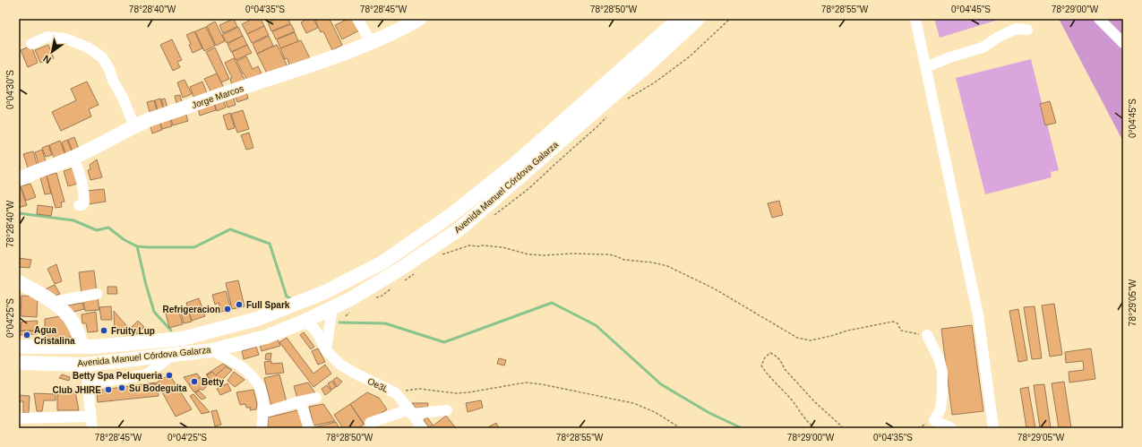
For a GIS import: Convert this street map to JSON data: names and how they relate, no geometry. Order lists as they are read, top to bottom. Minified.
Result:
{"streets":{"main road":["Jorge Marcos","Avenida Manuel Córdova Galarza"],"street":["Oe3L"]},"crossings":[["Avenida Manuel Córdova Galarza","Oe3L"]],"places":["Full Spark","Refrigeracion","Fruity Lup","Agua Cristalina","Betty Spa Peluqueria","Betty","Su Bodeguita","Club JHIRE"],"north":"bottom left","coordinates":["78°28'40\"W","0°04'35\"S","78°28'45\"W","78°28'50\"W","78°28'55\"W","0°04'45\"S","78°29'00\"W","0°04'30\"S","78°29'05\"W","0°04'25\"S"]}
